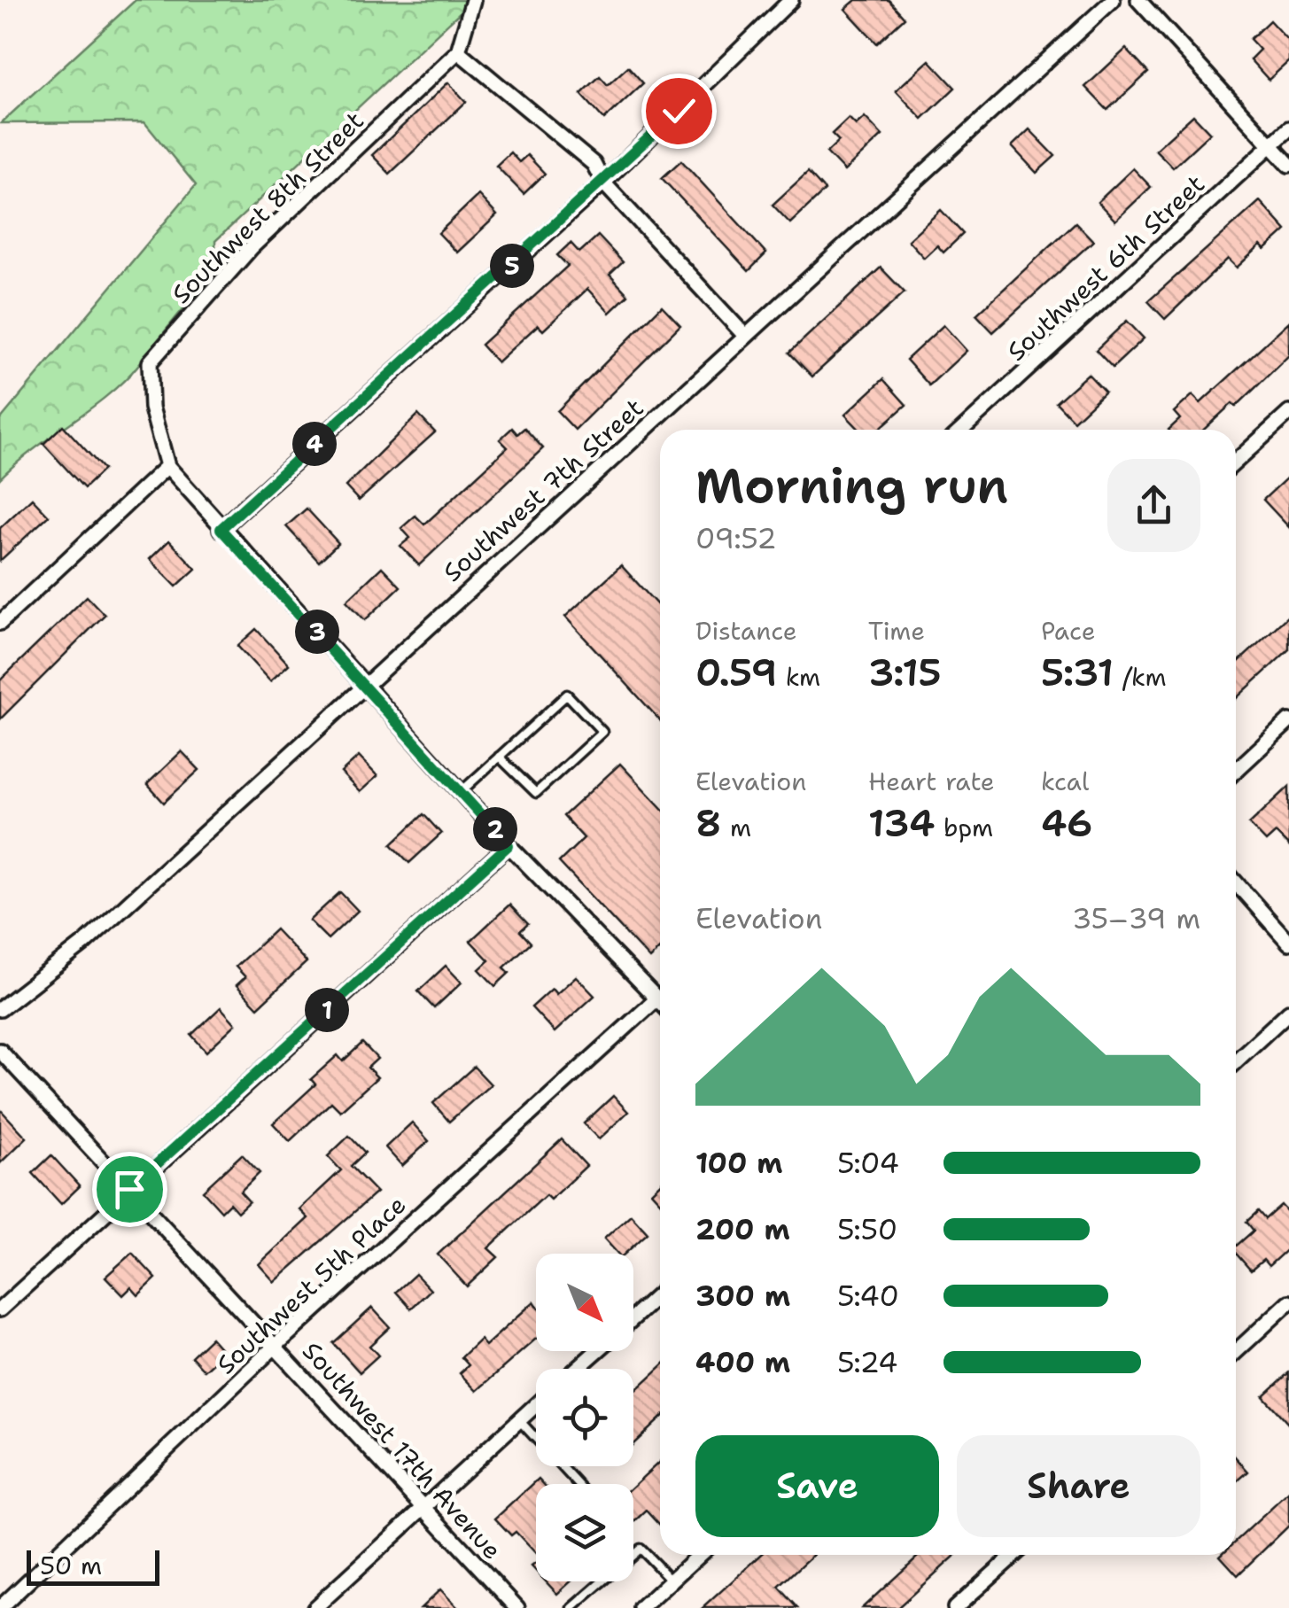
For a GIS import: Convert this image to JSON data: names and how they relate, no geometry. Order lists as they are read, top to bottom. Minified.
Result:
{"streets":{"street":["Southwest 8th Street","Southwest 6th Street","Southwest 7th Street","Southwest 5th Place","Southwest 17th Avenue"]},"crossings":[["Southwest 5th Place","Southwest 17th Avenue"]],"scale_bar":"50 m","north":"bottom right","page":{"pins":["5","4","3","2","1"],"heading":["Morning run","09:52"],"stats":[["Distance","0.59 km"],["Time","3:15"],["Pace","5:31 /km"],["Elevation","8 m"],["Heart rate","134 bpm"],["kcal","46"]],"chart":["Elevation","35–39 m"],"list":[{"name":"100 m","note":"5:04"},{"name":"200 m","note":"5:50"},{"name":"300 m","note":"5:40"},{"name":"400 m","note":"5:24"}],"buttons":["Save","Share"],"scale":"50 m"}}
